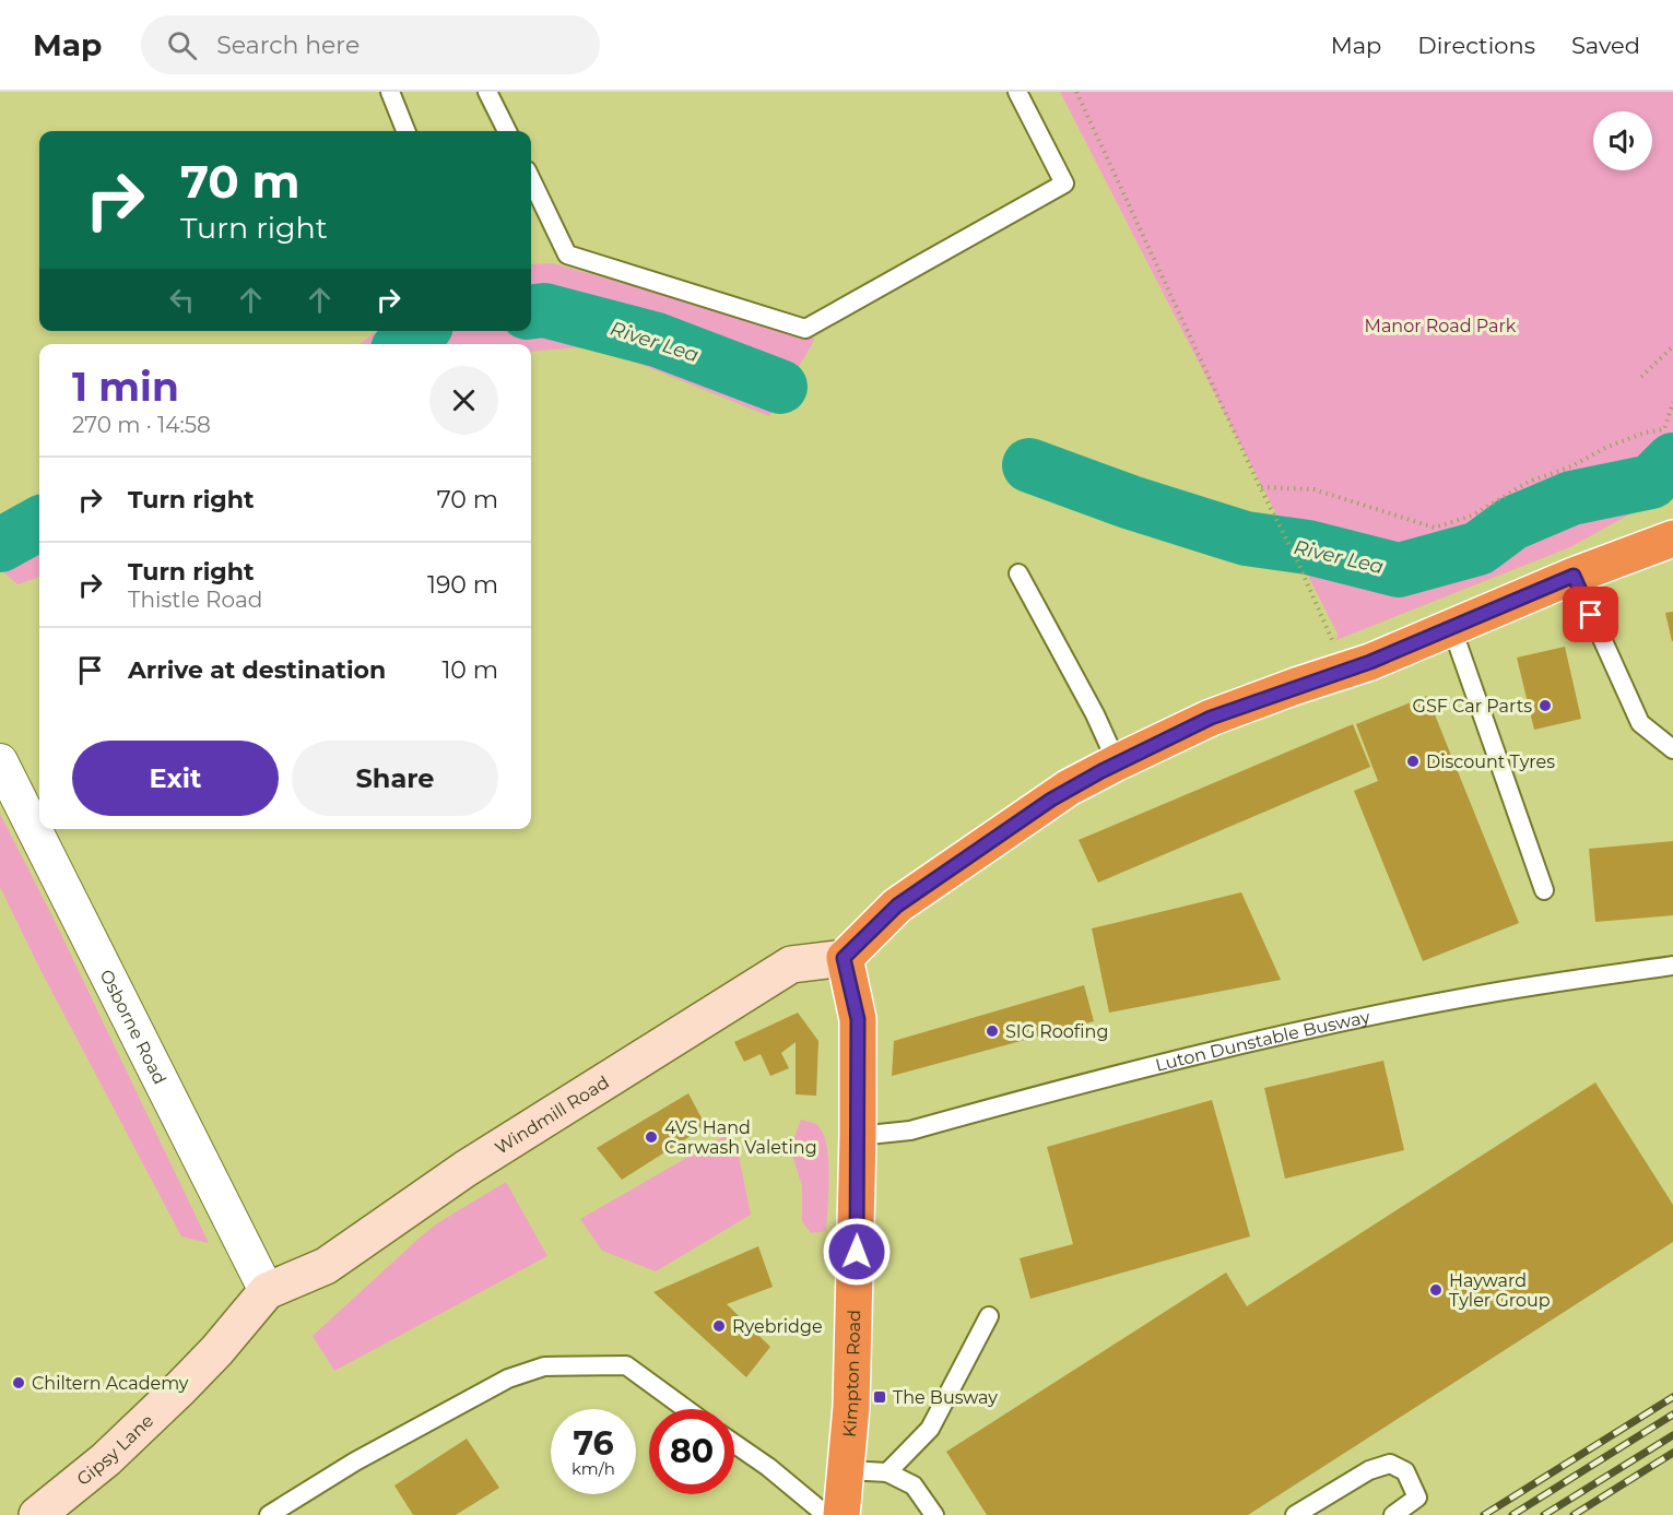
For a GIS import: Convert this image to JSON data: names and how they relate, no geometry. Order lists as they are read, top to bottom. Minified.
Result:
{"streets":{"highway":["Kimpton Road"],"main road":["Windmill Road","Gipsy Lane"],"street":["Osborne Road"],"lane":["Luton Dunstable Busway"]},"crossings":[["Osborne Road","Windmill Road"],["Osborne Road","Gipsy Lane"],["Luton Dunstable Busway","Kimpton Road"],["Windmill Road","Kimpton Road"],["Windmill Road","Gipsy Lane"]],"water":["River Lea"],"parks":["Manor Road Park"],"places":{"other":["GSF Car Parts","Discount Tyres","SIG Roofing","4VS Hand Carwash Valeting","Hayward Tyler Group","Ryebridge","Chiltern Academy"],"transit":["The Busway"]},"page":{"header":"Map","search":"Search here","nav":["Map","Directions","Saved"],"turn":["70 m","Turn right"],"heading":["1 min","270 m · 14:58"],"list":[{"name":"Turn right","value":"70 m"},{"name":"Turn right","note":"Thistle Road","value":"190 m"},{"name":"Arrive at destination","value":"10 m"}],"buttons":["Exit","Share"],"speed":"76 km/h","limit":"80"}}
